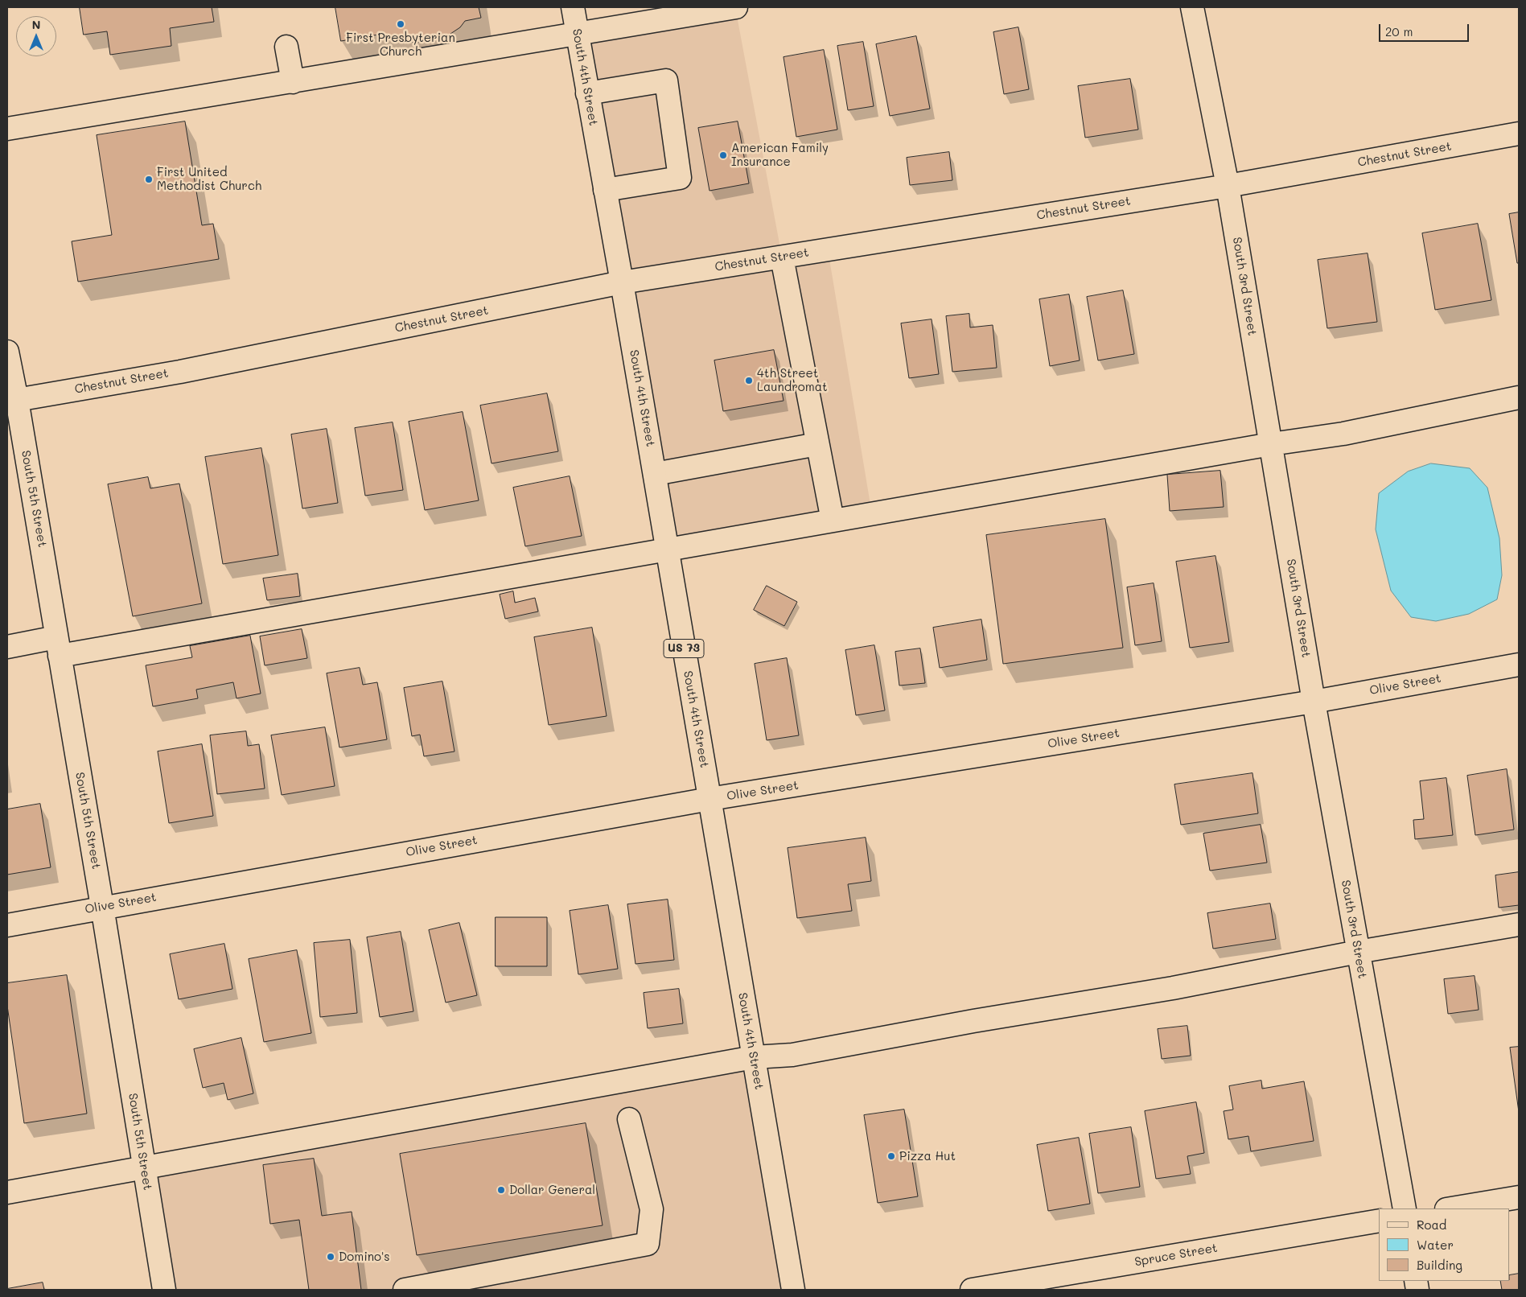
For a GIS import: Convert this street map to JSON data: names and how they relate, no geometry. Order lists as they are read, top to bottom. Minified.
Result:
{"streets":{"main road":["South 4th Street","Chestnut Street","South 3rd Street","South 5th Street","US 73","Olive Street","Spruce Street"]},"crossings":[["South 4th Street","Chestnut Street"],["South 4th Street","Olive Street"],["Chestnut Street","South 3rd Street"],["Chestnut Street","South 5th Street"],["South 3rd Street","Olive Street"],["South 5th Street","Olive Street"]],"places":["First Presbyterian Church","American Family Insurance","First United Methodist Church","4th Street Laundromat","Pizza Hut","Dollar General","Domino's"],"legend":["Road","Water","Building"],"scale_bar":"20 m","north":"top"}
